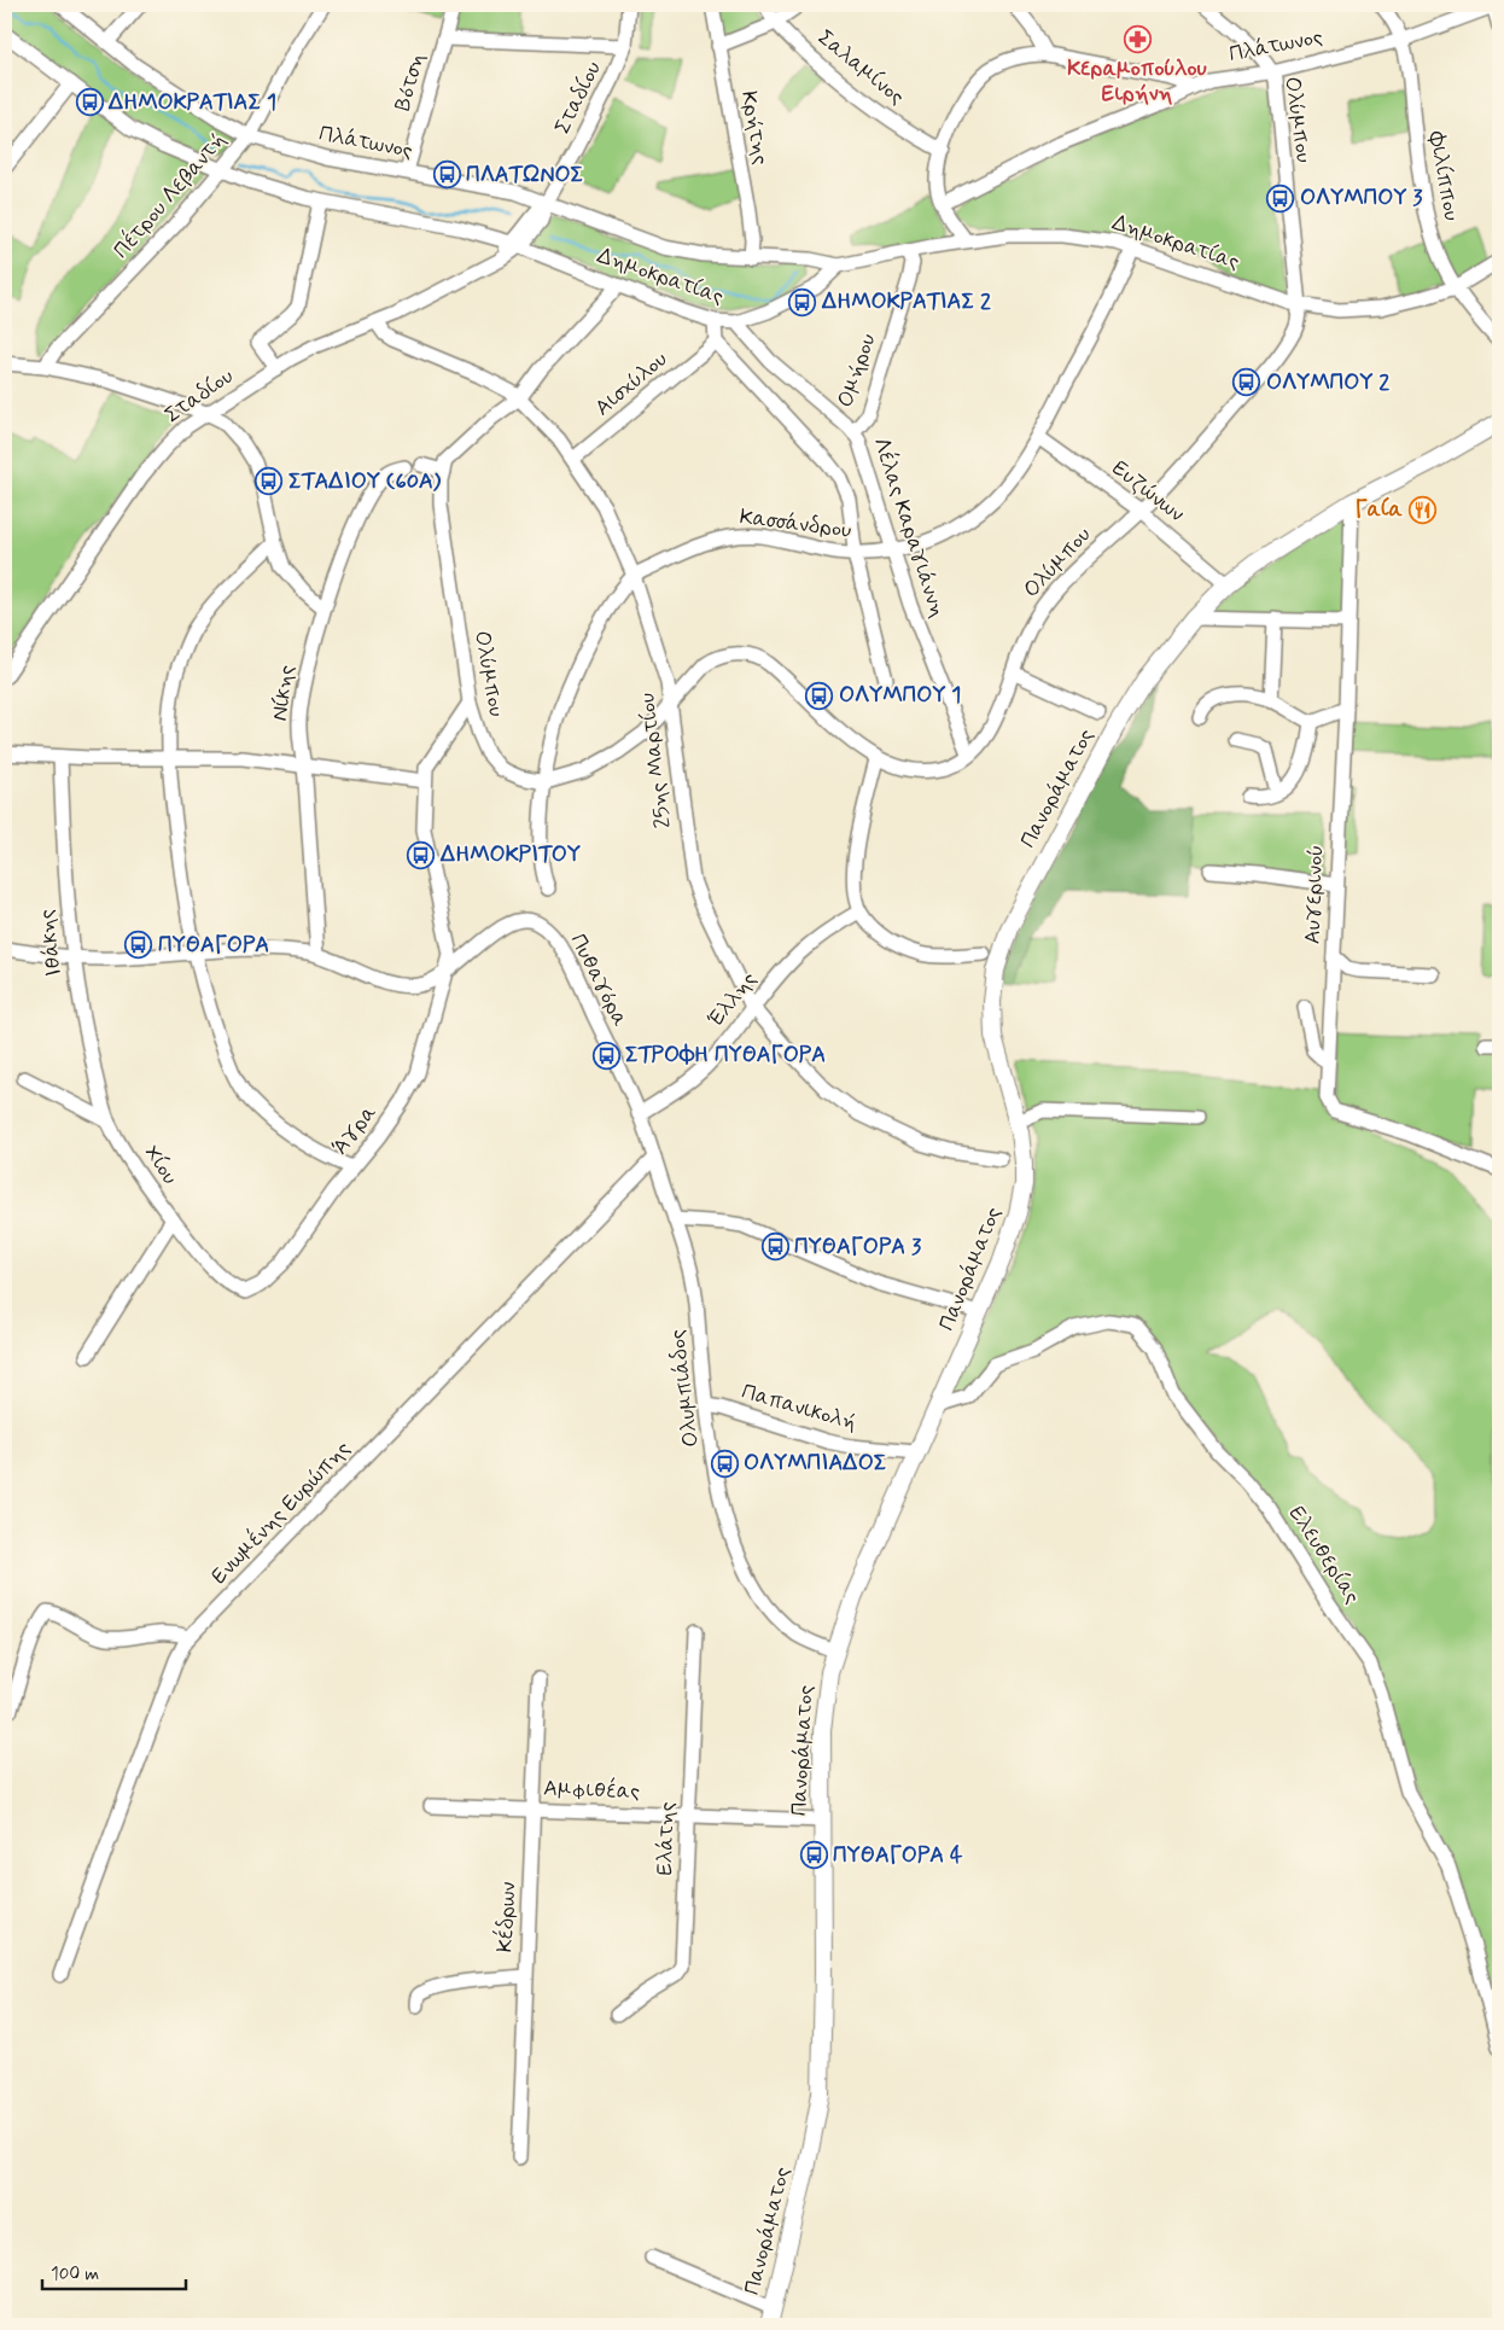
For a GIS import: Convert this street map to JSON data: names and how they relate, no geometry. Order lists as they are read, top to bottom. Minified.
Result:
{"streets":{"main road":["Πανοράματος"],"street":["Πλάτωνος","Σαλαμίνος","Βότση","Σταδίου","Ολύμπου","Κρήτης","Φιλίππου","Πέτρου Λεβαντή","Δημοκρατίας","Ομήρου","Αισχύλου","Ευζώνων","Κασσάνδρου","Λέλας Καραγιάννη","Νίκης","25ης Μαρτίου","Αυγερινού","Ιθάκης","Πυθαγόρα","Έλλης","Άγρα","Χίου","Ολυμπιάδος","Παπανικολή","Ενωμένης Ευρώπης","Ελευθερίας","Αμφιθέας","Ελάτης","Κέδρων"]},"crossings":[["Πλάτωνος","Βότση"],["Πλάτωνος","Σταδίου"],["Πλάτωνος","Ολύμπου"],["Πλάτωνος","Κρήτης"],["Πλάτωνος","Φιλίππου"],["Πλάτωνος","Πέτρου Λεβαντή"],["Πλάτωνος","Δημοκρατίας"],["Σταδίου","Δημοκρατίας"],["Σταδίου","25ης Μαρτίου"],["Ολύμπου","Δημοκρατίας"],["Ολύμπου","Ευζώνων"],["Ολύμπου","Κασσάνδρου"],["Ολύμπου","Λέλας Καραγιάννη"],["Ολύμπου","25ης Μαρτίου"],["Ολύμπου","Άγρα"],["Φιλίππου","Δημοκρατίας"],["Πέτρου Λεβαντή","Δημοκρατίας"],["Δημοκρατίας","Ομήρου"],["Δημοκρατίας","Κασσάνδρου"],["Δημοκρατίας","Λέλας Καραγιάννη"],["Ομήρου","Λέλας Καραγιάννη"],["Αισχύλου","25ης Μαρτίου"],["Ευζώνων","Κασσάνδρου"],["Ευζώνων","Πανοράματος"],["Κασσάνδρου","Λέλας Καραγιάννη"],["Κασσάνδρου","25ης Μαρτίου"],["Νίκης","Πυθαγόρα"],["25ης Μαρτίου","Έλλης"],["Πανοράματος","Αυγερινού"],["Πανοράματος","Ολυμπιάδος"],["Πανοράματος","Παπανικολή"],["Πανοράματος","Ελευθερίας"],["Πανοράματος","Αμφιθέας"],["Ιθάκης","Πυθαγόρα"],["Ιθάκης","Χίου"],["Πυθαγόρα","Έλλης"],["Πυθαγόρα","Άγρα"],["Πυθαγόρα","Ολυμπιάδος"],["Πυθαγόρα","Ενωμένης Ευρώπης"],["Άγρα","Χίου"],["Ολυμπιάδος","Παπανικολή"],["Αμφιθέας","Ελάτης"],["Αμφιθέας","Κέδρων"]],"places":{"pharmacy":["Κεραμοπούλου Ειρήνη"],"bus stop":["ΔΗΜΟΚΡΑΤΙΑΣ 1","ΠΛΑΤΩΝΟΣ","ΟΛΥΜΠΟΥ 3","ΔΗΜΟΚΡΑΤΙΑΣ 2","ΟΛΥΜΠΟΥ 2","ΣΤΑΔΙΟΥ (60A)","ΟΛΥΜΠΟΥ 1","ΔΗΜΟΚΡΙΤΟΥ","ΠΥΘΑΓΟΡΑ","ΣΤΡΟΦΗ ΠΥΘΑΓΟΡΑ","ΠΥΘΑΓΟΡΑ 3","ΟΛΥΜΠΙΑΔΟΣ","ΠΥΘΑΓΟΡΑ 4"],"restaurant":["Γαία"]},"scale_bar":"100 m"}
